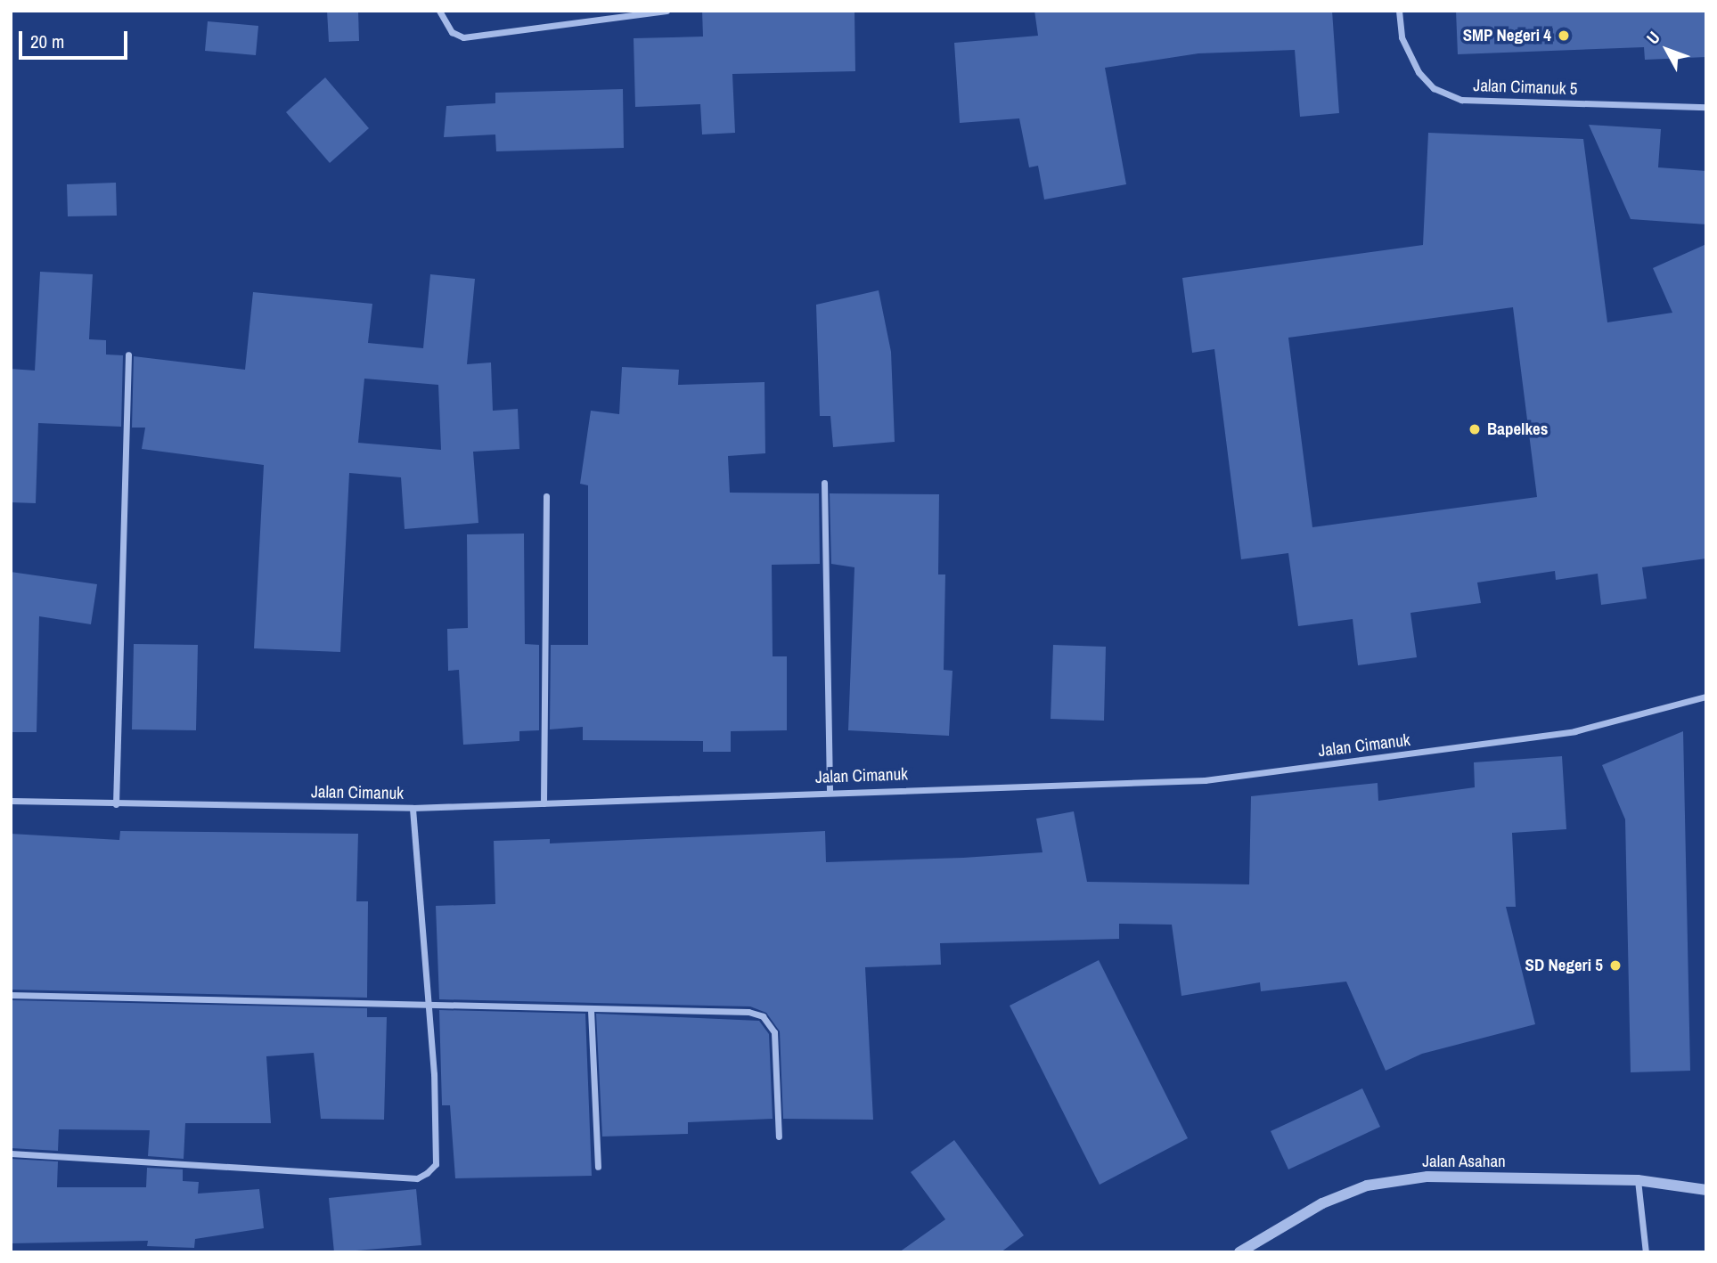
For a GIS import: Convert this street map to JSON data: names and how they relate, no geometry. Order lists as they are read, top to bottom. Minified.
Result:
{"streets":{"street":["Jalan Cimanuk 5","Jalan Cimanuk","Jalan Asahan"]},"places":["SMP Negeri 4","Bapelkes","SD Negeri 5"],"scale_bar":"20 m","north":"top left"}
